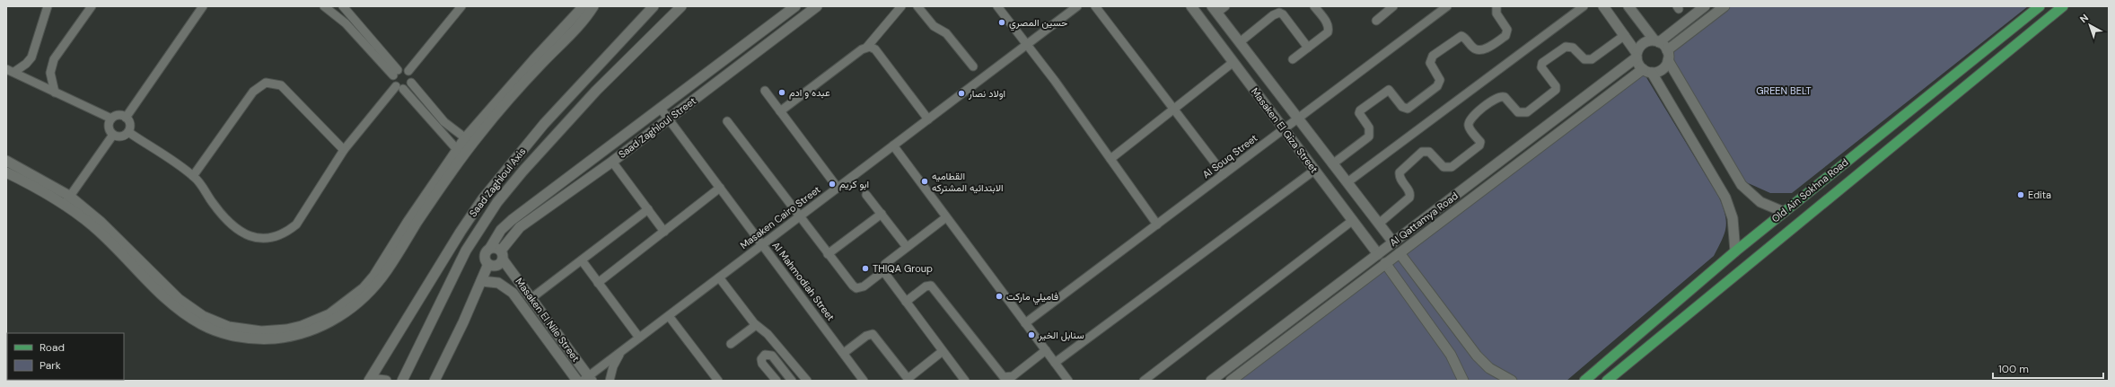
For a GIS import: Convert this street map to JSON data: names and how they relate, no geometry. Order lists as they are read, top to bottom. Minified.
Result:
{"streets":{"main road":["Old Ain Sokhna Road"],"street":["Saad Zaghloul Street","Masaken El Giza Street","Al Souq Street","Saad Zaghloul Axis","Masaken Cairo Street","Al Qattamya Road","Al Mahmodiah Street","Masaken El Nile Street"]},"crossings":[["Saad Zaghloul Street","Al Mahmodiah Street"],["Saad Zaghloul Street","Masaken El Nile Street"],["Masaken El Giza Street","Al Souq Street"],["Masaken El Giza Street","Al Qattamya Road"],["Masaken Cairo Street","Al Mahmodiah Street"],["Masaken Cairo Street","Masaken El Nile Street"]],"parks":["GREEN BELT"],"places":["حسين المصري","عبده و ادم","اولاد نصار","القطاميه الابتدائيه المشتركه","ابو كريم","Edita","THIQA Group","فاميلي ماركت","سنابل الخير"],"legend":["Road","Park"],"scale_bar":"100 m","north":"top left"}
